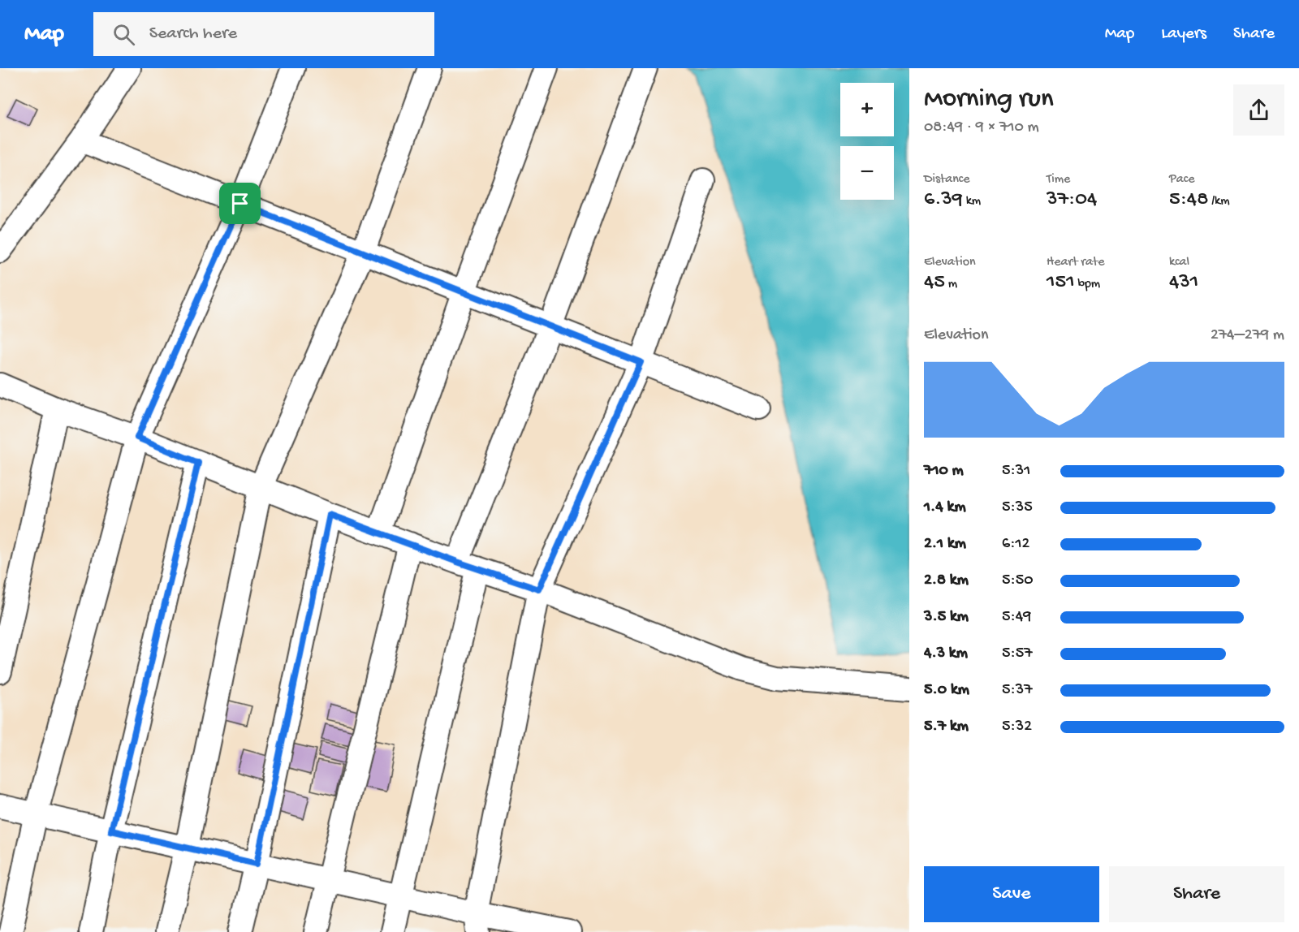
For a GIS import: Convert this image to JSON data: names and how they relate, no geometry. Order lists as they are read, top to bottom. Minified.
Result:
{"page":{"header":"Map","search":"Search here","nav":["Map","Layers","Share"],"heading":["Morning run","08:49 · 9 × 710 m"],"map_buttons":["+","−"],"stats":[["Distance","6.39 km"],["Time","37:04"],["Pace","5:48 /km"],["Elevation","45 m"],["Heart rate","151 bpm"],["kcal","431"]],"chart":["Elevation","274–279 m"],"list":[{"name":"710 m","note":"5:31"},{"name":"1.4 km","note":"5:35"},{"name":"2.1 km","note":"6:12"},{"name":"2.8 km","note":"5:50"},{"name":"3.5 km","note":"5:49"},{"name":"4.3 km","note":"5:57"},{"name":"5.0 km","note":"5:37"},{"name":"5.7 km","note":"5:32"}],"buttons":["Save","Share"]}}
